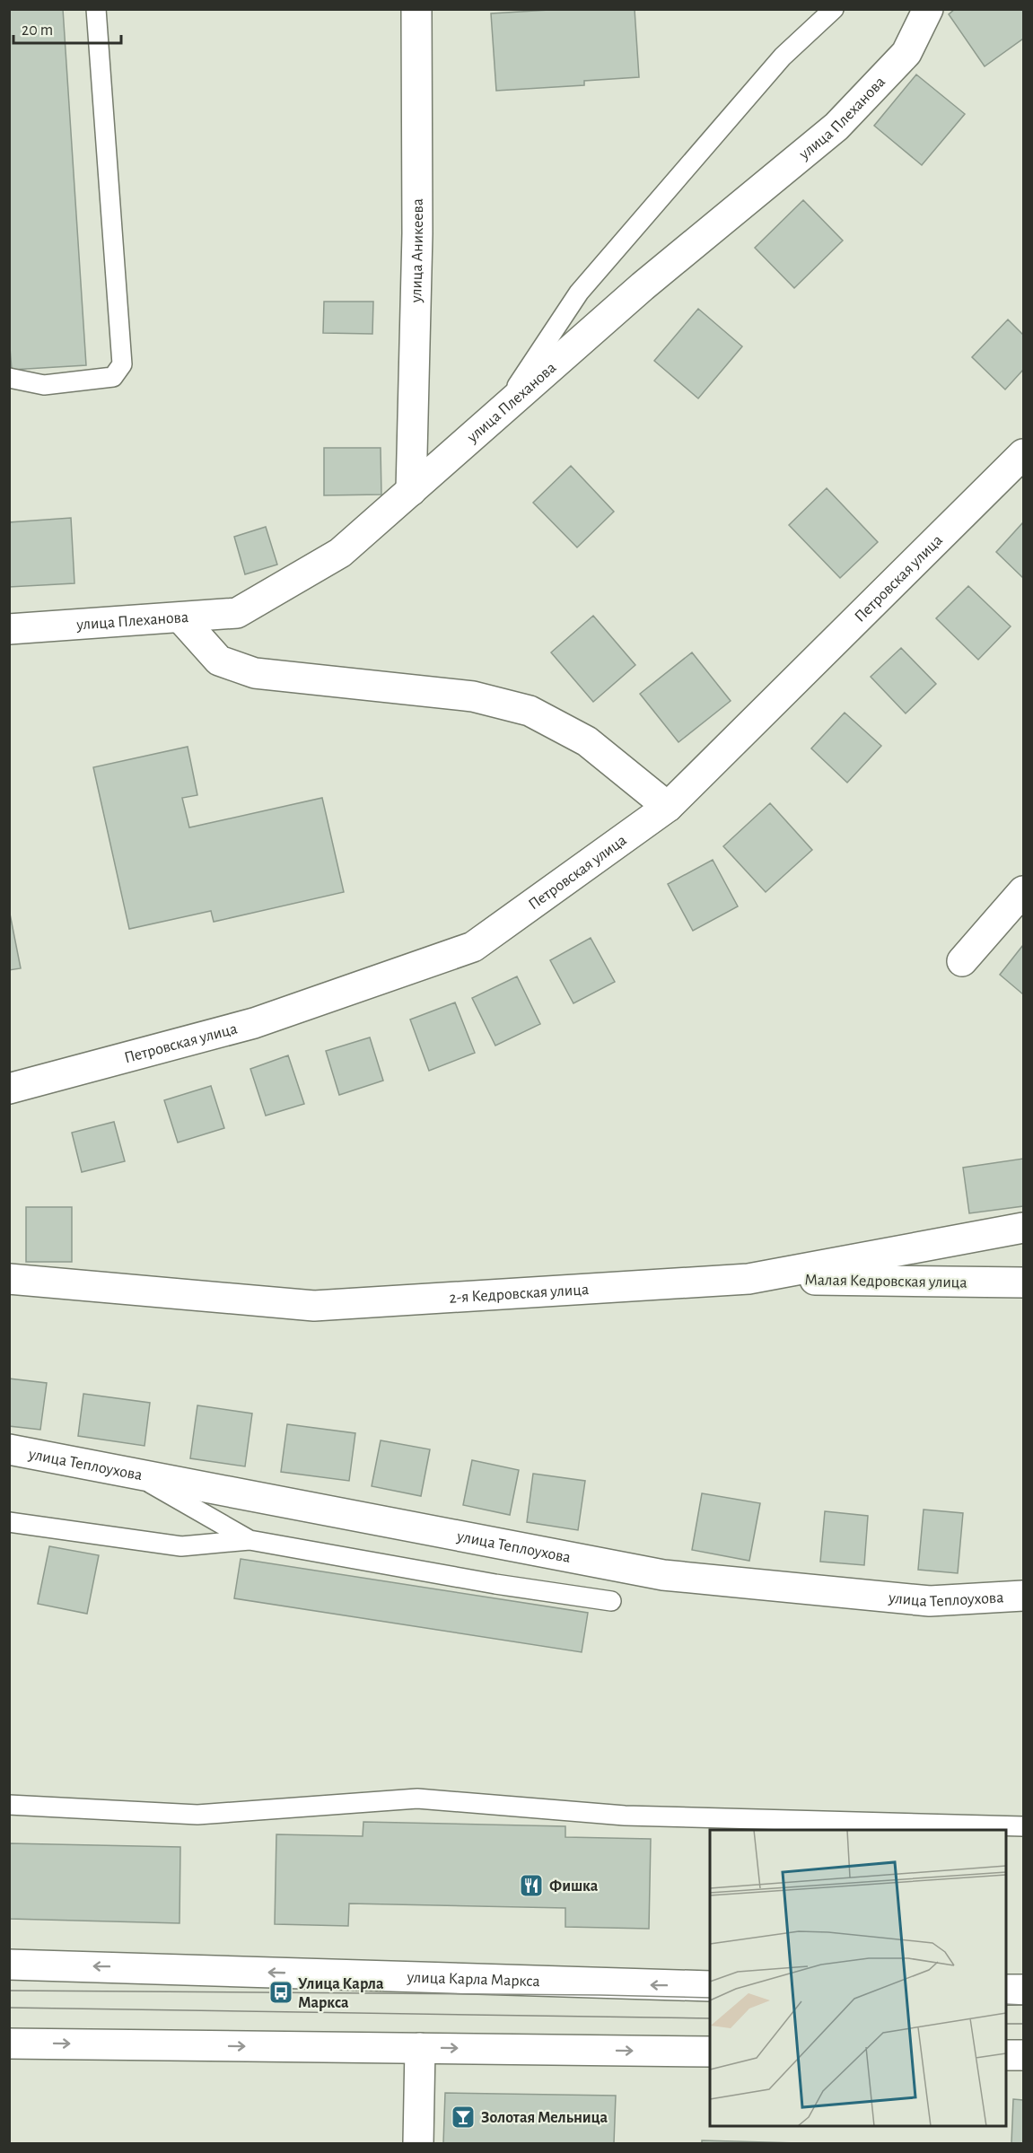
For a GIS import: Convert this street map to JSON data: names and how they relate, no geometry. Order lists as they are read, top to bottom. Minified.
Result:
{"streets":{"street":["улица Плеханова","улица Аникеева","Петровская улица","Малая Кедровская улица","2-я Кедровская улица","улица Теплоухова","улица Карла Маркса"]},"crossings":[["улица Плеханова","улица Аникеева"],["Малая Кедровская улица","2-я Кедровская улица"]],"places":{"restaurant":["Фишка"],"bus stop":["Улица Карла Маркса"],"bar":["Золотая Мельница"]},"scale_bar":"20 m"}
